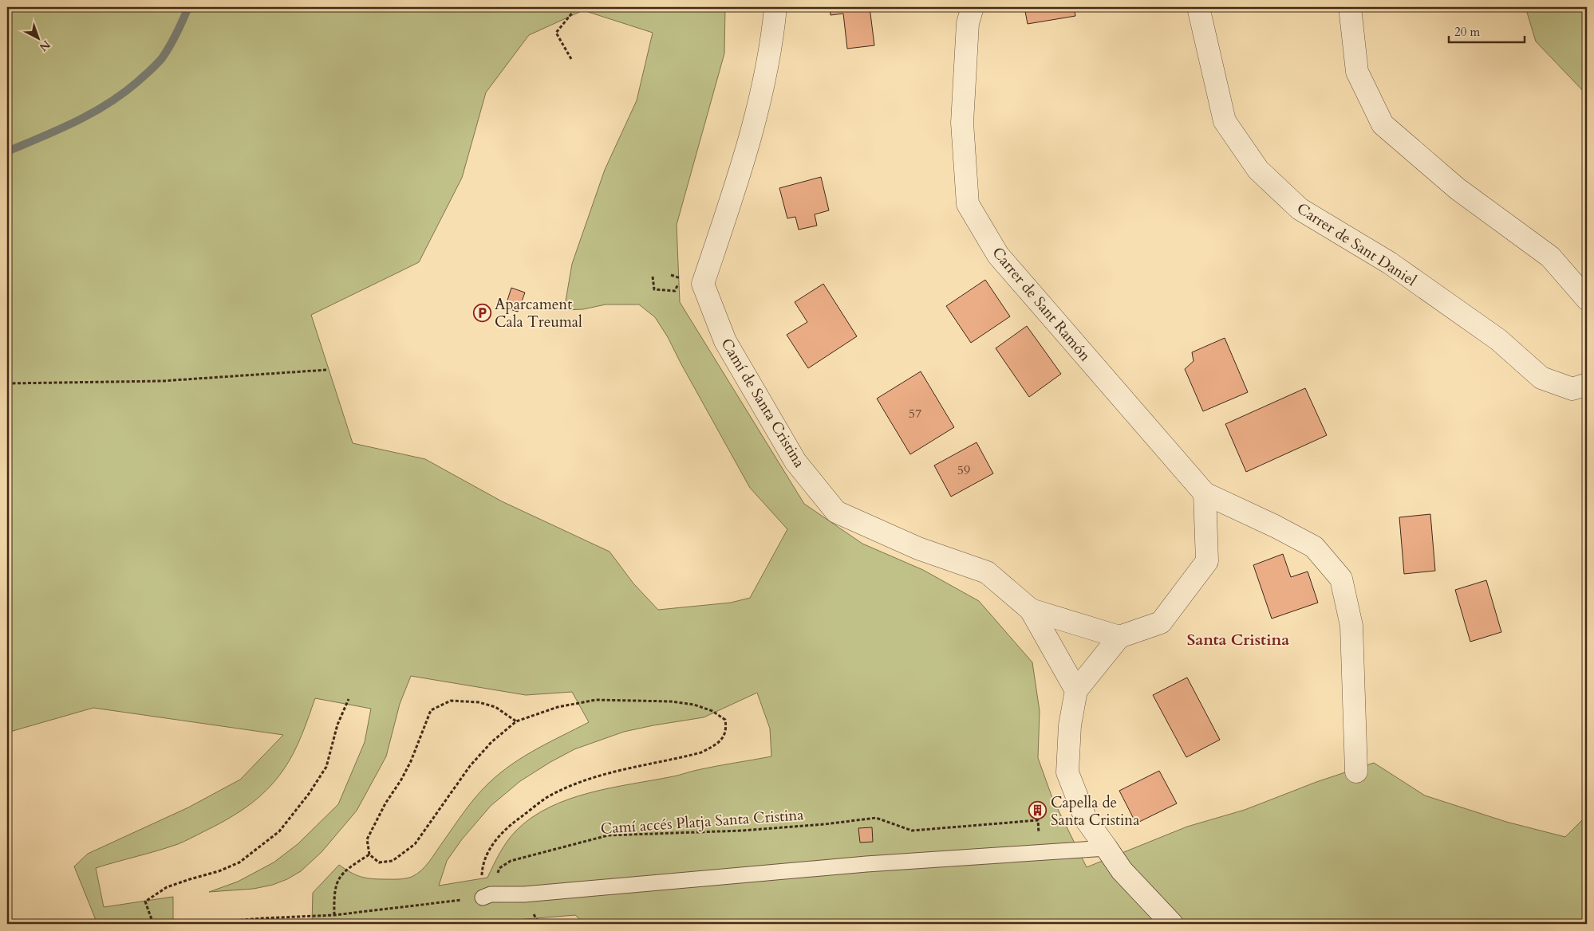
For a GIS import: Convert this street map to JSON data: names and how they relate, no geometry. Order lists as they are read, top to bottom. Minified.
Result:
{"streets":{"street":["Carrer de Sant Daniel","Carrer de Sant Ramón","Camí de Santa Cristina"],"path":["Camí accés Platja Santa Cristina"]},"districts":["Santa Cristina"],"places":{"parking":["Aparcament Cala Treumal"],"building":["Capella de Santa Cristina"]},"house_numbers":["57","59"],"scale_bar":"20 m","north":"bottom right"}
